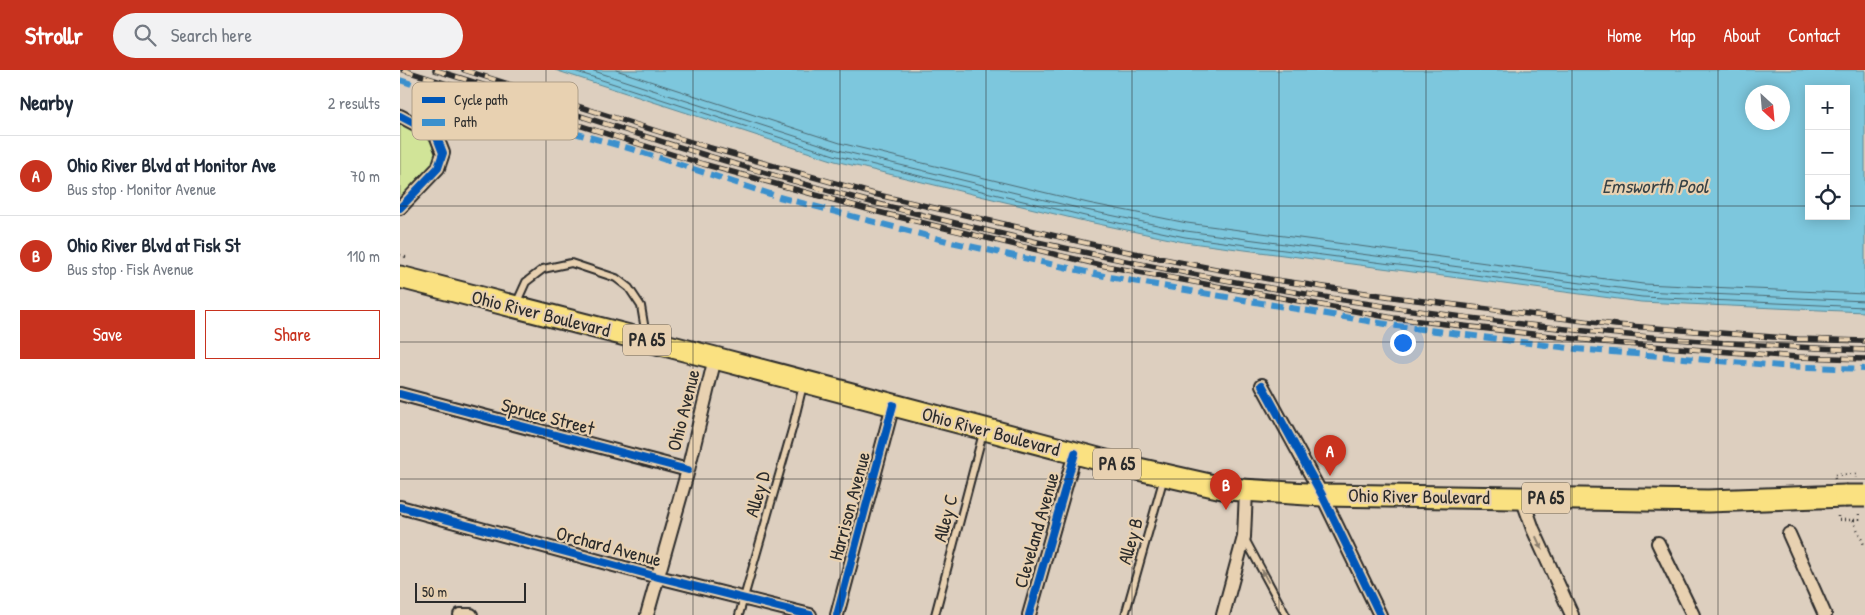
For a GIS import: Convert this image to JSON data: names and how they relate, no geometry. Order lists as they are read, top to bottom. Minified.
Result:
{"streets":{"highway":["Ohio River Boulevard","PA 65"],"street":["Ohio Avenue","Spruce Street","Harrison Avenue","Cleveland Avenue","Orchard Avenue"],"lane":["Alley D","Alley C","Alley B"]},"crossings":[["Ohio River Boulevard","Ohio Avenue"],["Ohio River Boulevard","Alley D"],["Ohio River Boulevard","Harrison Avenue"],["Ohio River Boulevard","Alley C"],["Ohio River Boulevard","Cleveland Avenue"],["Ohio River Boulevard","Alley B"],["Ohio Avenue","Spruce Street"],["Ohio Avenue","Orchard Avenue"],["Alley D","Orchard Avenue"]],"water":["Emsworth Pool"],"legend":["Cycle path","Path"],"scale_bar":"50 m","north":"bottom right","page":{"header":"Strollr","search":"Search here","nav":["Home","Map","About","Contact"],"heading":["Nearby","2 results"],"map_buttons":["+","−"],"list":[{"mark":"A","name":"Ohio River Blvd at Monitor Ave","note":"Bus stop · Monitor Avenue","value":"70 m"},{"mark":"B","name":"Ohio River Blvd at Fisk St","note":"Bus stop · Fisk Avenue","value":"110 m"}],"buttons":["Save","Share"],"pins":["A","B"],"scale":"50 m"}}
